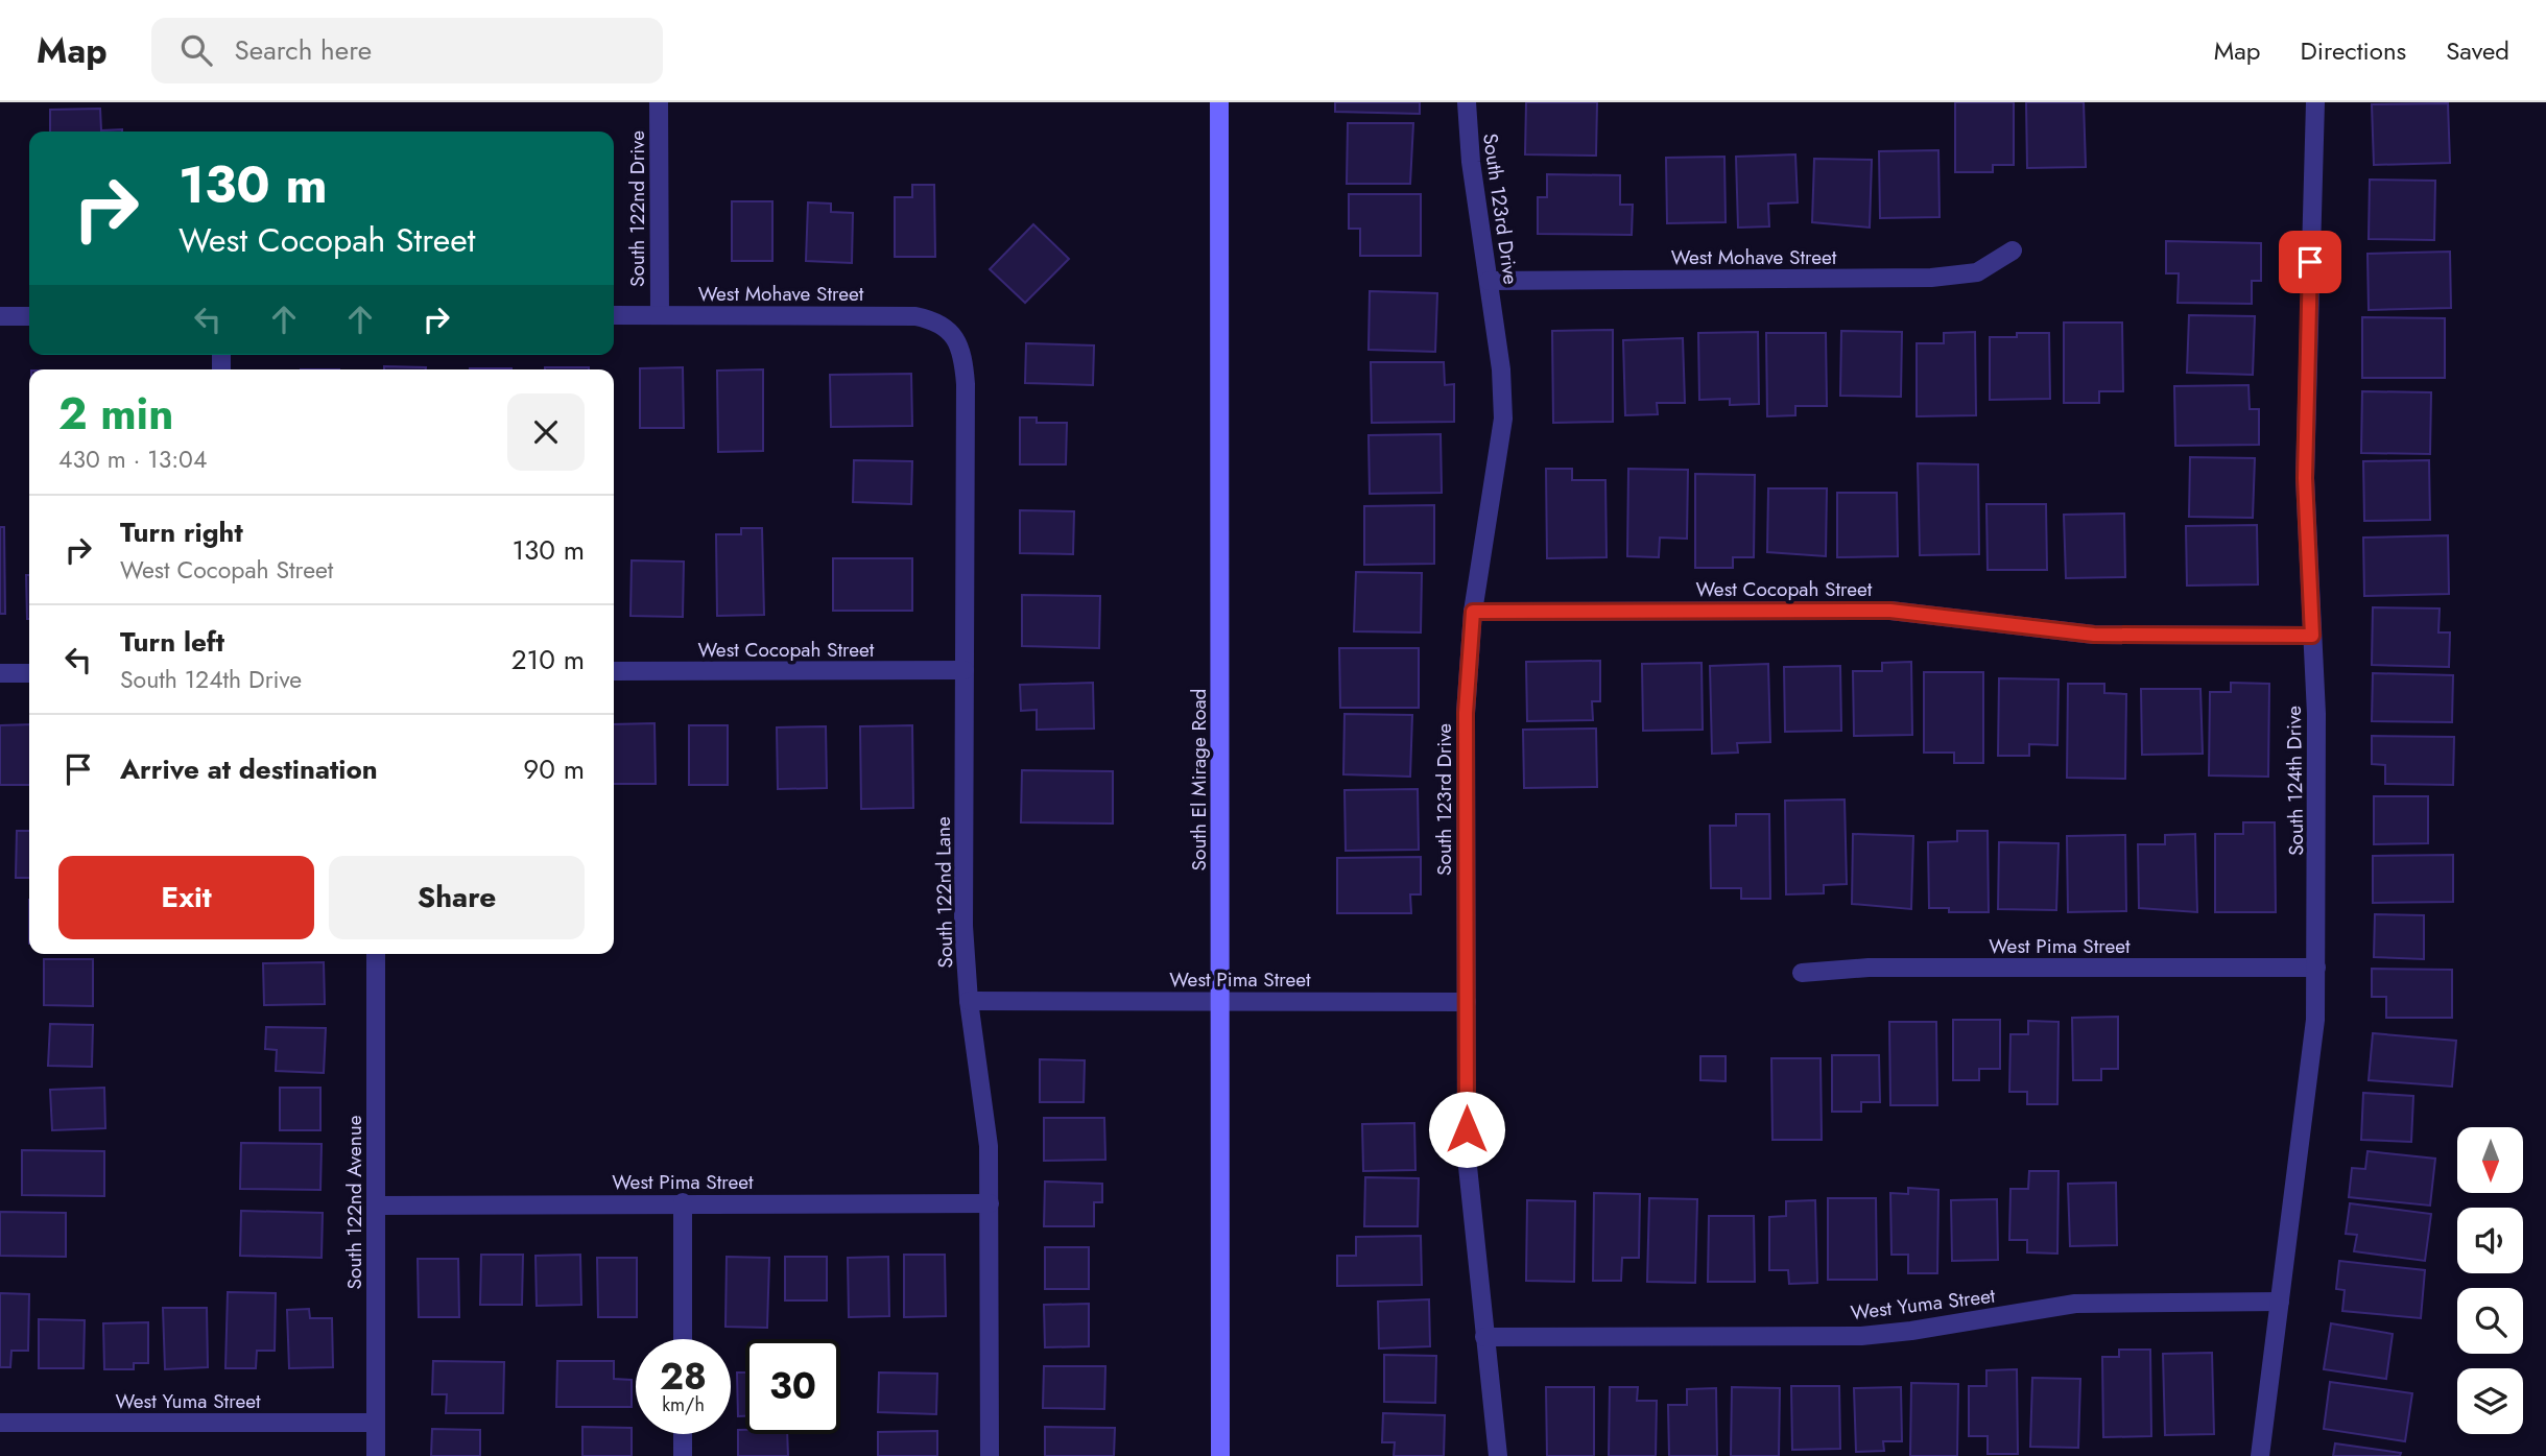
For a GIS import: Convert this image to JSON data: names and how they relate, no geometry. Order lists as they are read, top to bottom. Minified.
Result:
{"streets":{"main road":["South El Mirage Road"],"street":["South 122nd Drive","South 123rd Drive","West Mohave Street","West Cocopah Street","South 124th Drive","South 122nd Lane","West Pima Street","South 122nd Avenue","West Yuma Street"]},"crossings":[["South 122nd Drive","West Mohave Street"],["South 123rd Drive","West Mohave Street"],["South 123rd Drive","West Cocopah Street"],["South 123rd Drive","West Pima Street"],["South 123rd Drive","West Yuma Street"],["West Mohave Street","South 122nd Lane"],["West Cocopah Street","South 124th Drive"],["West Cocopah Street","South 122nd Lane"],["South El Mirage Road","West Pima Street"],["South 124th Drive","West Pima Street"],["South 124th Drive","West Yuma Street"],["South 122nd Lane","West Pima Street"],["West Pima Street","South 122nd Avenue"],["South 122nd Avenue","West Yuma Street"]],"north":"bottom","page":{"header":"Map","search":"Search here","nav":["Map","Directions","Saved"],"turn":["130 m","West Cocopah Street"],"heading":["2 min","430 m · 13:04"],"list":[{"name":"Turn right","note":"West Cocopah Street","value":"130 m"},{"name":"Turn left","note":"South 124th Drive","value":"210 m"},{"name":"Arrive at destination","value":"90 m"}],"buttons":["Exit","Share"],"speed":"28 km/h","limit":"30"}}
